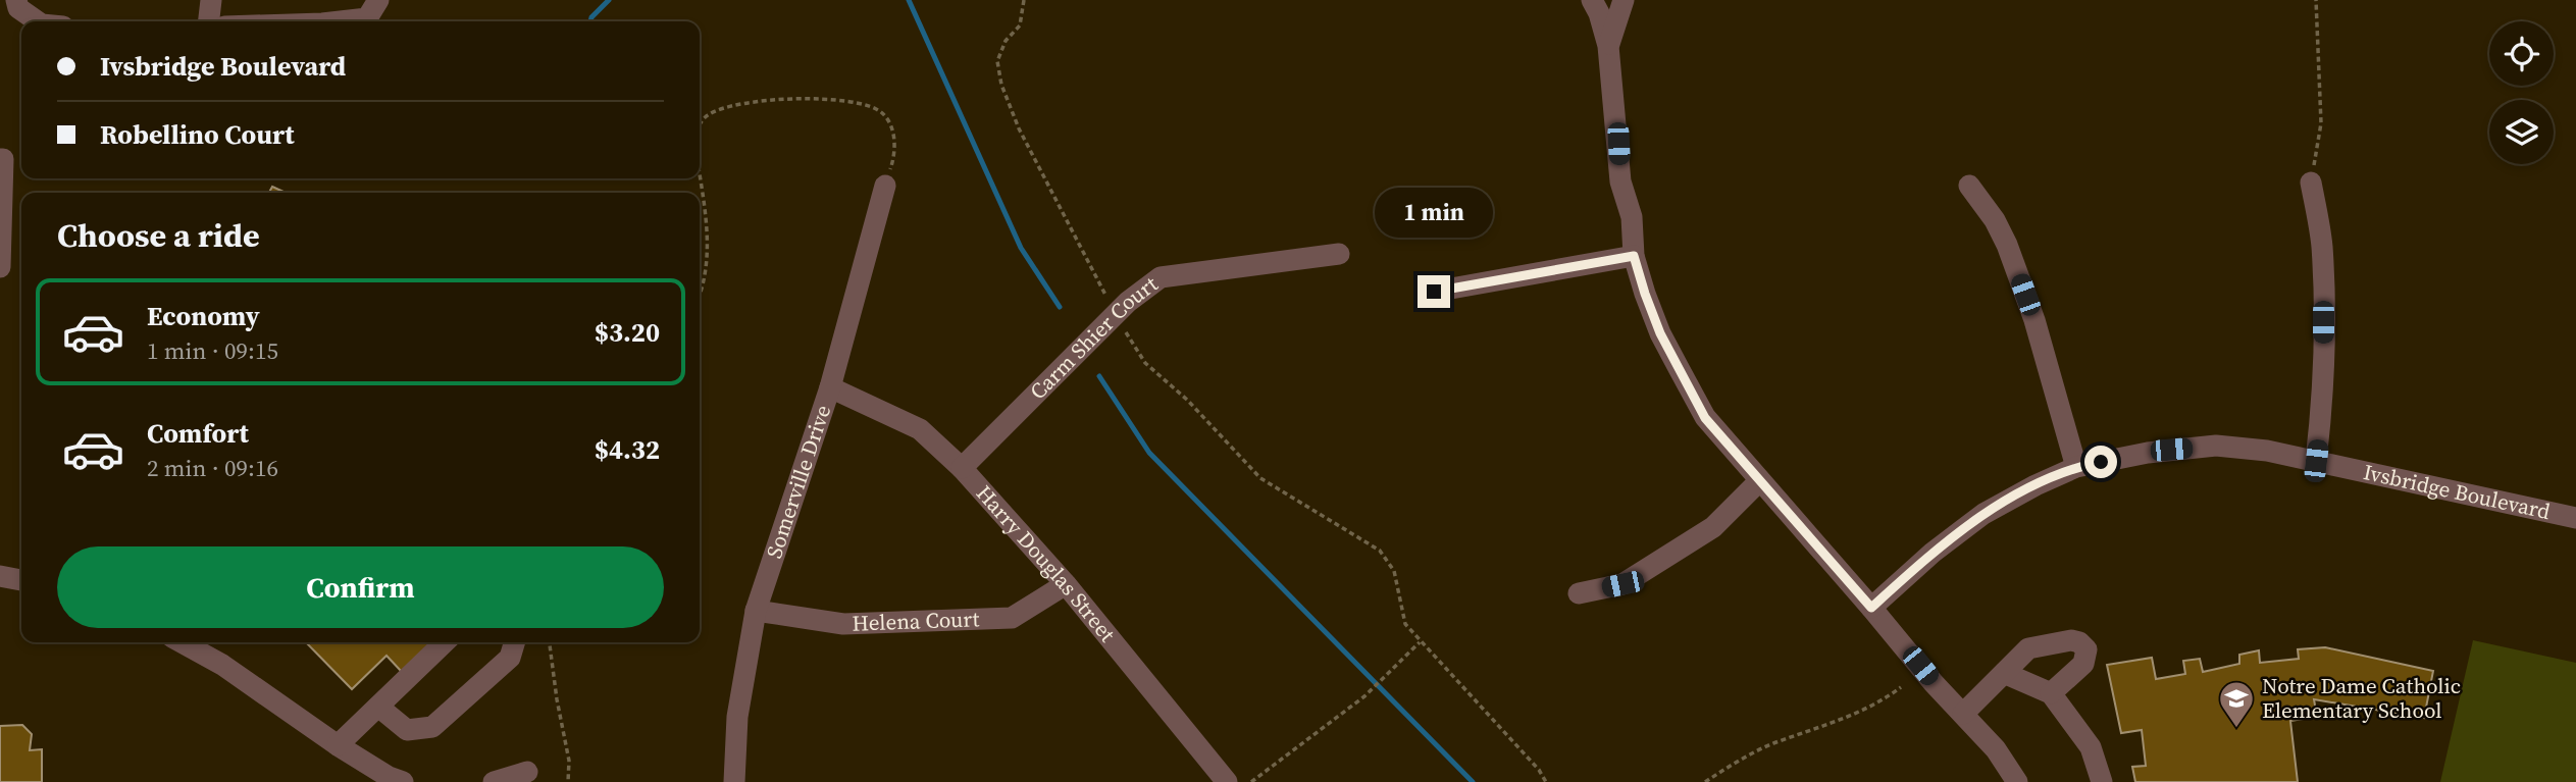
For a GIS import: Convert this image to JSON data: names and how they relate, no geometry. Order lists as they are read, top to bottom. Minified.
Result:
{"streets":{"street":["Carm Shier Court","Somerville Drive","Ivsbridge Boulevard","Harry Douglas Street","Helena Court"]},"crossings":[["Carm Shier Court","Harry Douglas Street"],["Somerville Drive","Harry Douglas Street"],["Somerville Drive","Helena Court"],["Harry Douglas Street","Helena Court"]],"places":{"school or university":["Notre Dame Catholic Elementary School"]},"page":{"banner":["Ivsbridge Boulevard","Robellino Court"],"bubble":"1 min","heading":"Choose a ride","list":[{"name":"Economy","note":"1 min · 09:15","value":"$3.20"},{"name":"Comfort","note":"2 min · 09:16","value":"$4.32"}],"buttons":"Confirm"}}
